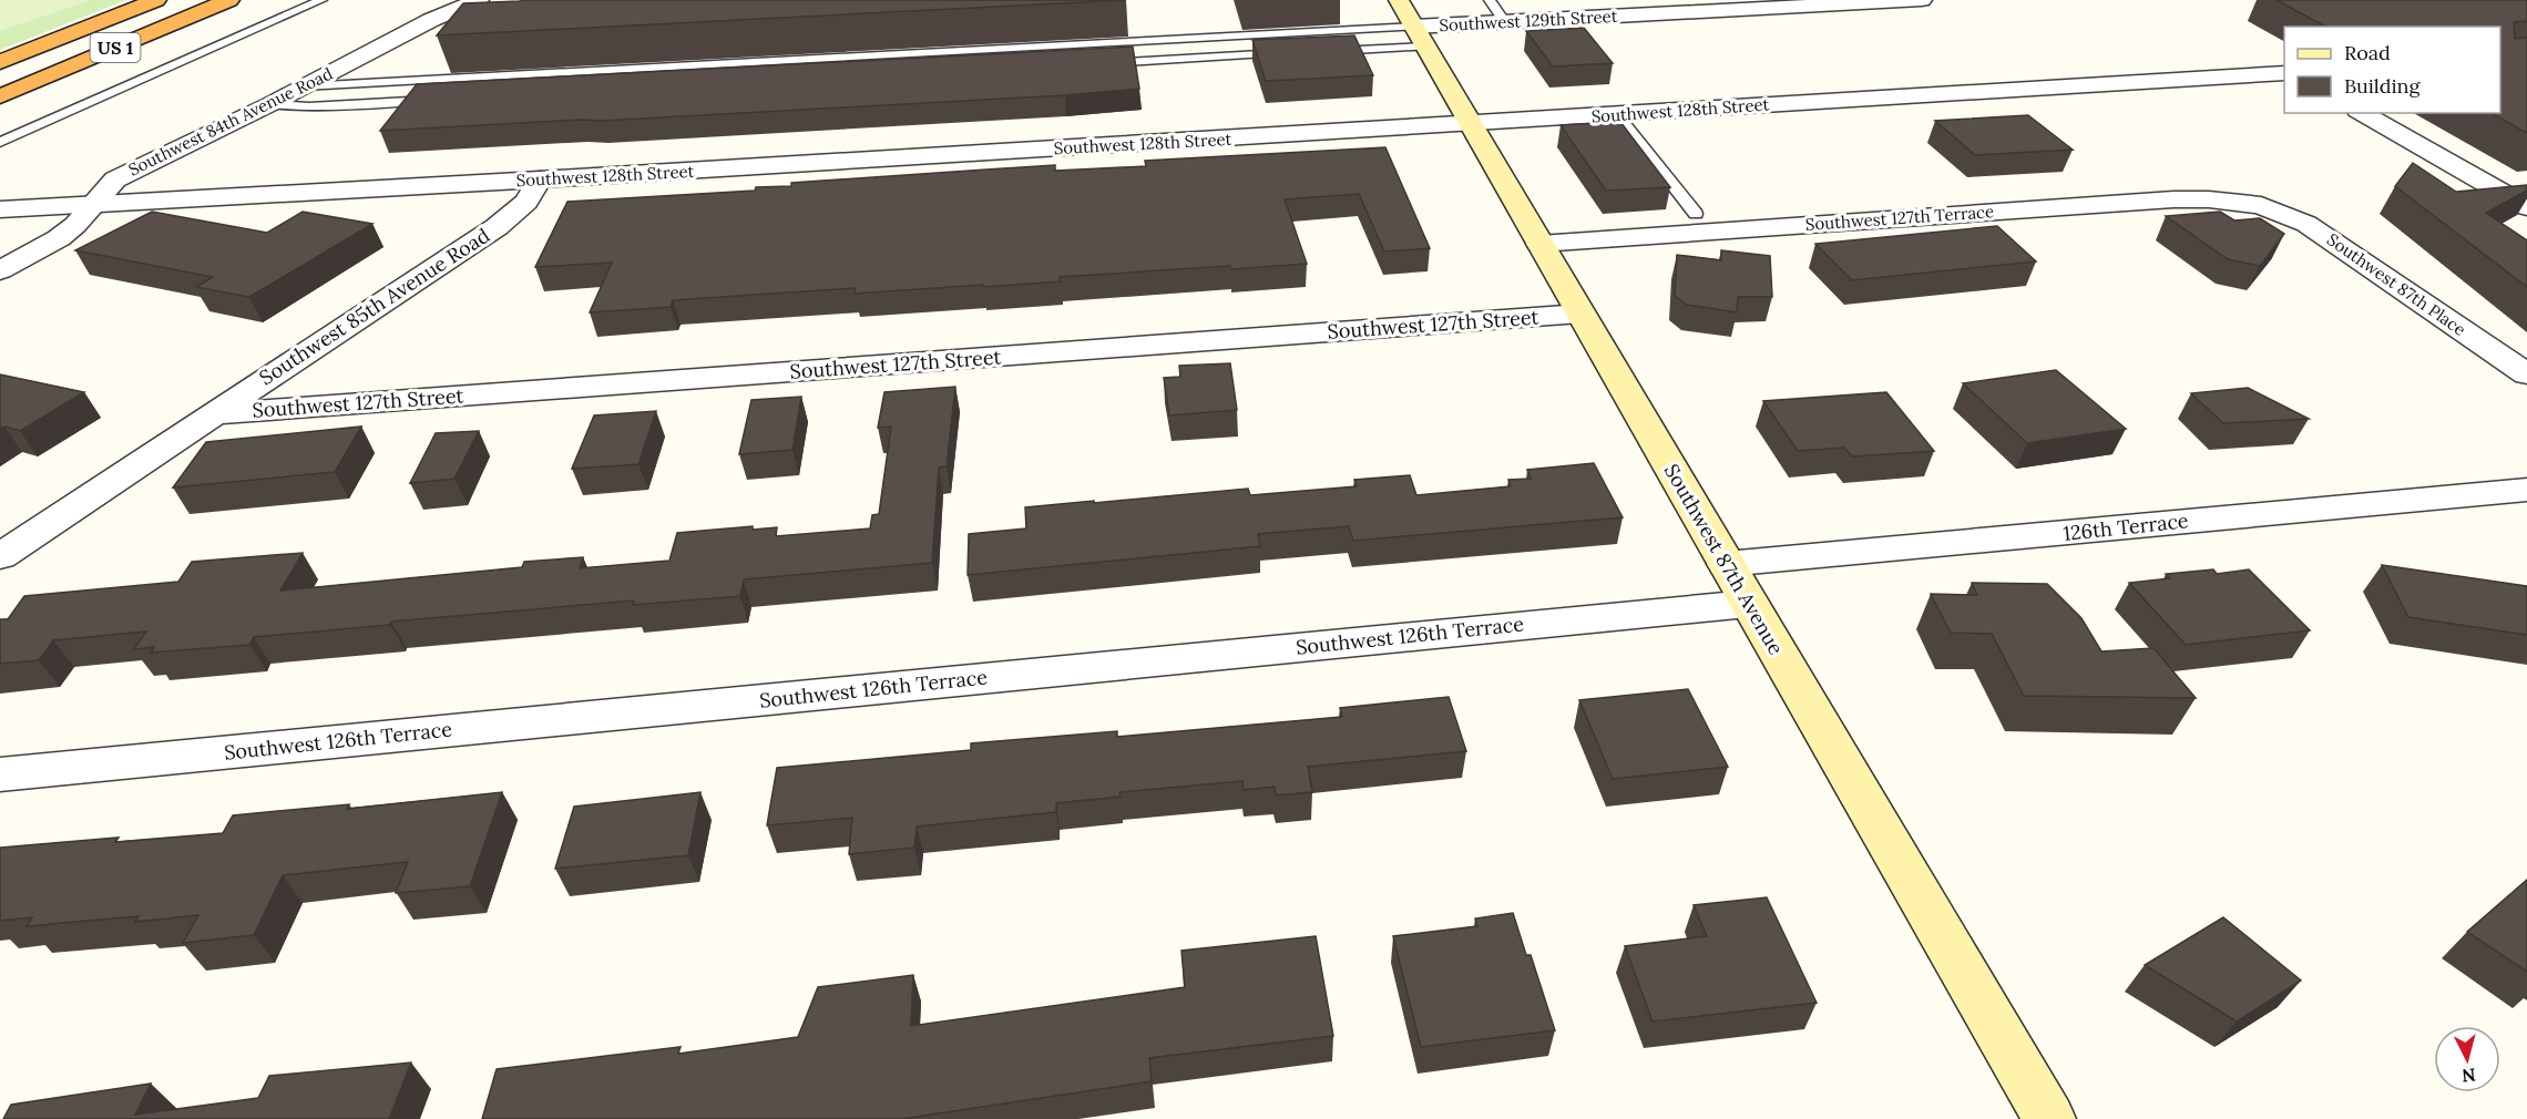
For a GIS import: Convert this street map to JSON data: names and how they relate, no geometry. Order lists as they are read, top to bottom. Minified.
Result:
{"streets":{"highway":["US 1"],"main road":["Southwest 87th Avenue"],"street":["Southwest 129th Street","Southwest 128th Street","Southwest 84th Avenue Road","Southwest 127th Terrace","Southwest 87th Place","Southwest 85th Avenue Road","Southwest 127th Street","126th Terrace","Southwest 126th Terrace"]},"crossings":[["Southwest 129th Street","Southwest 87th Avenue"],["Southwest 128th Street","Southwest 84th Avenue Road"],["Southwest 128th Street","Southwest 85th Avenue Road"],["Southwest 128th Street","Southwest 87th Avenue"],["Southwest 127th Terrace","Southwest 87th Place"],["Southwest 127th Terrace","Southwest 87th Avenue"],["Southwest 85th Avenue Road","Southwest 127th Street"],["Southwest 127th Street","Southwest 87th Avenue"],["126th Terrace","Southwest 87th Avenue"],["Southwest 87th Avenue","Southwest 126th Terrace"]],"legend":["Road","Building"],"north":"bottom"}
